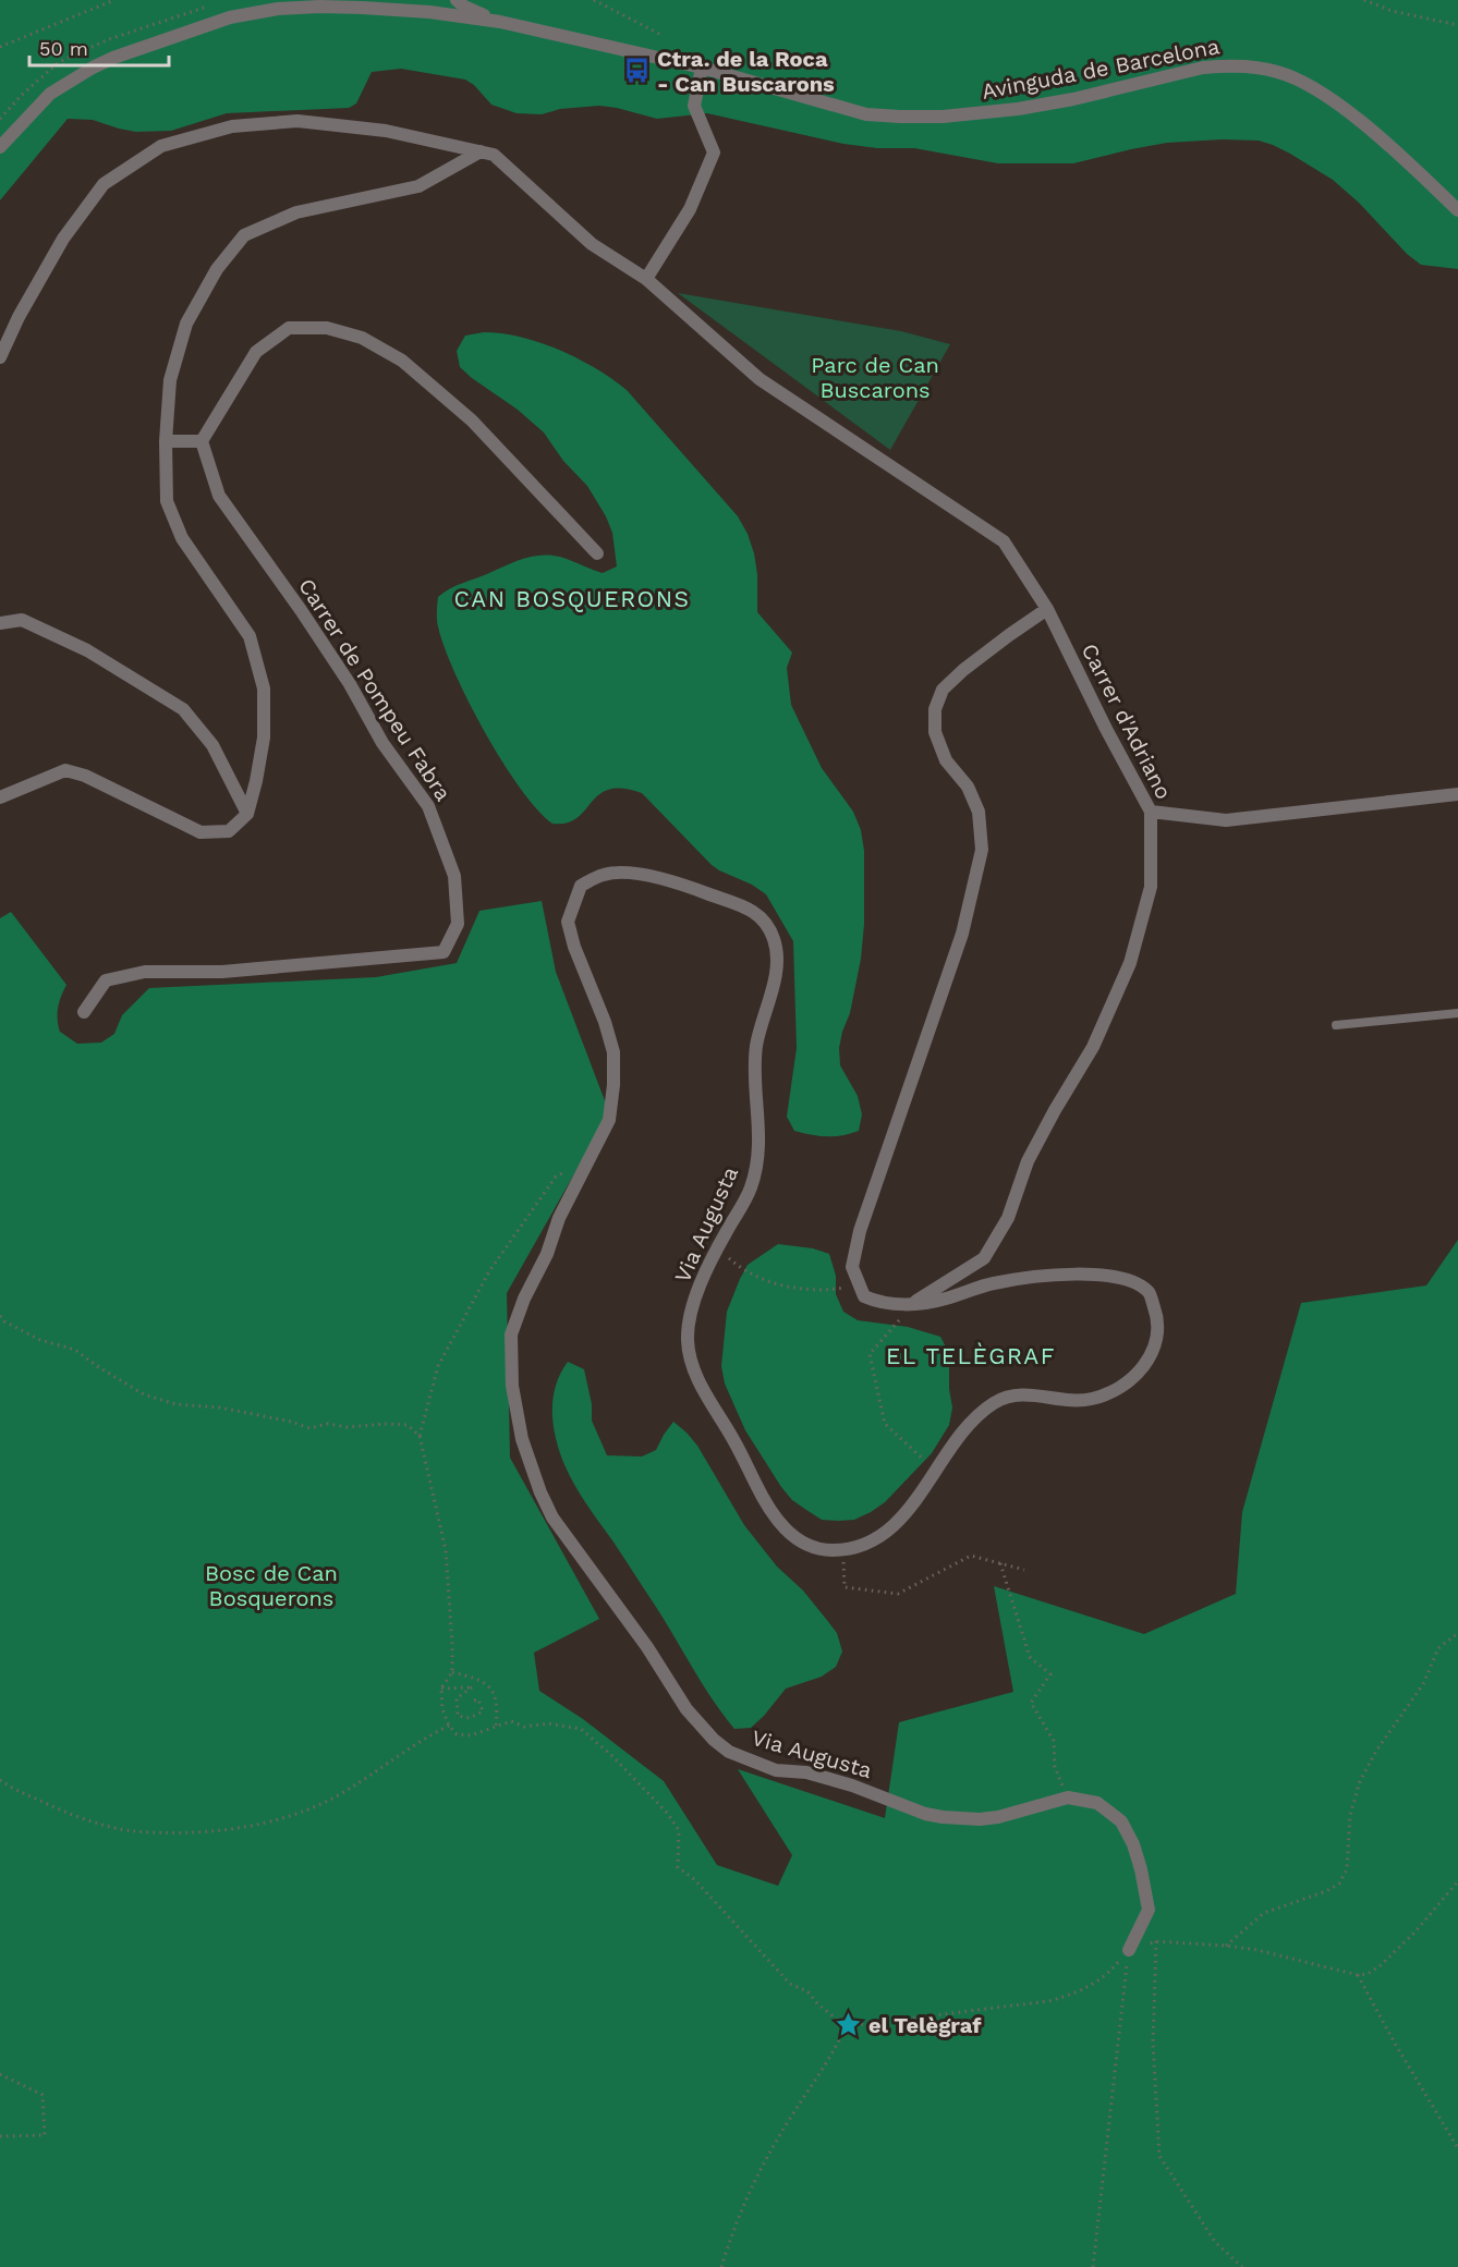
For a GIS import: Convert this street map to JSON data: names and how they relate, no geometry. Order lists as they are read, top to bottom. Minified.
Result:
{"streets":{"street":["Avinguda de Barcelona","Carrer de Pompeu Fabra","Carrer d'Adriano","Via Augusta"]},"crossings":[["Carrer d'Adriano","Via Augusta"]],"districts":["CAN BOSQUERONS","EL TELÈGRAF"],"parks":["Parc de Can Buscarons","Bosc de Can Bosquerons"],"places":{"bus stop":["Ctra. de la Roca - Can Buscarons"],"place":["el Telègraf"]},"scale_bar":"50 m"}
